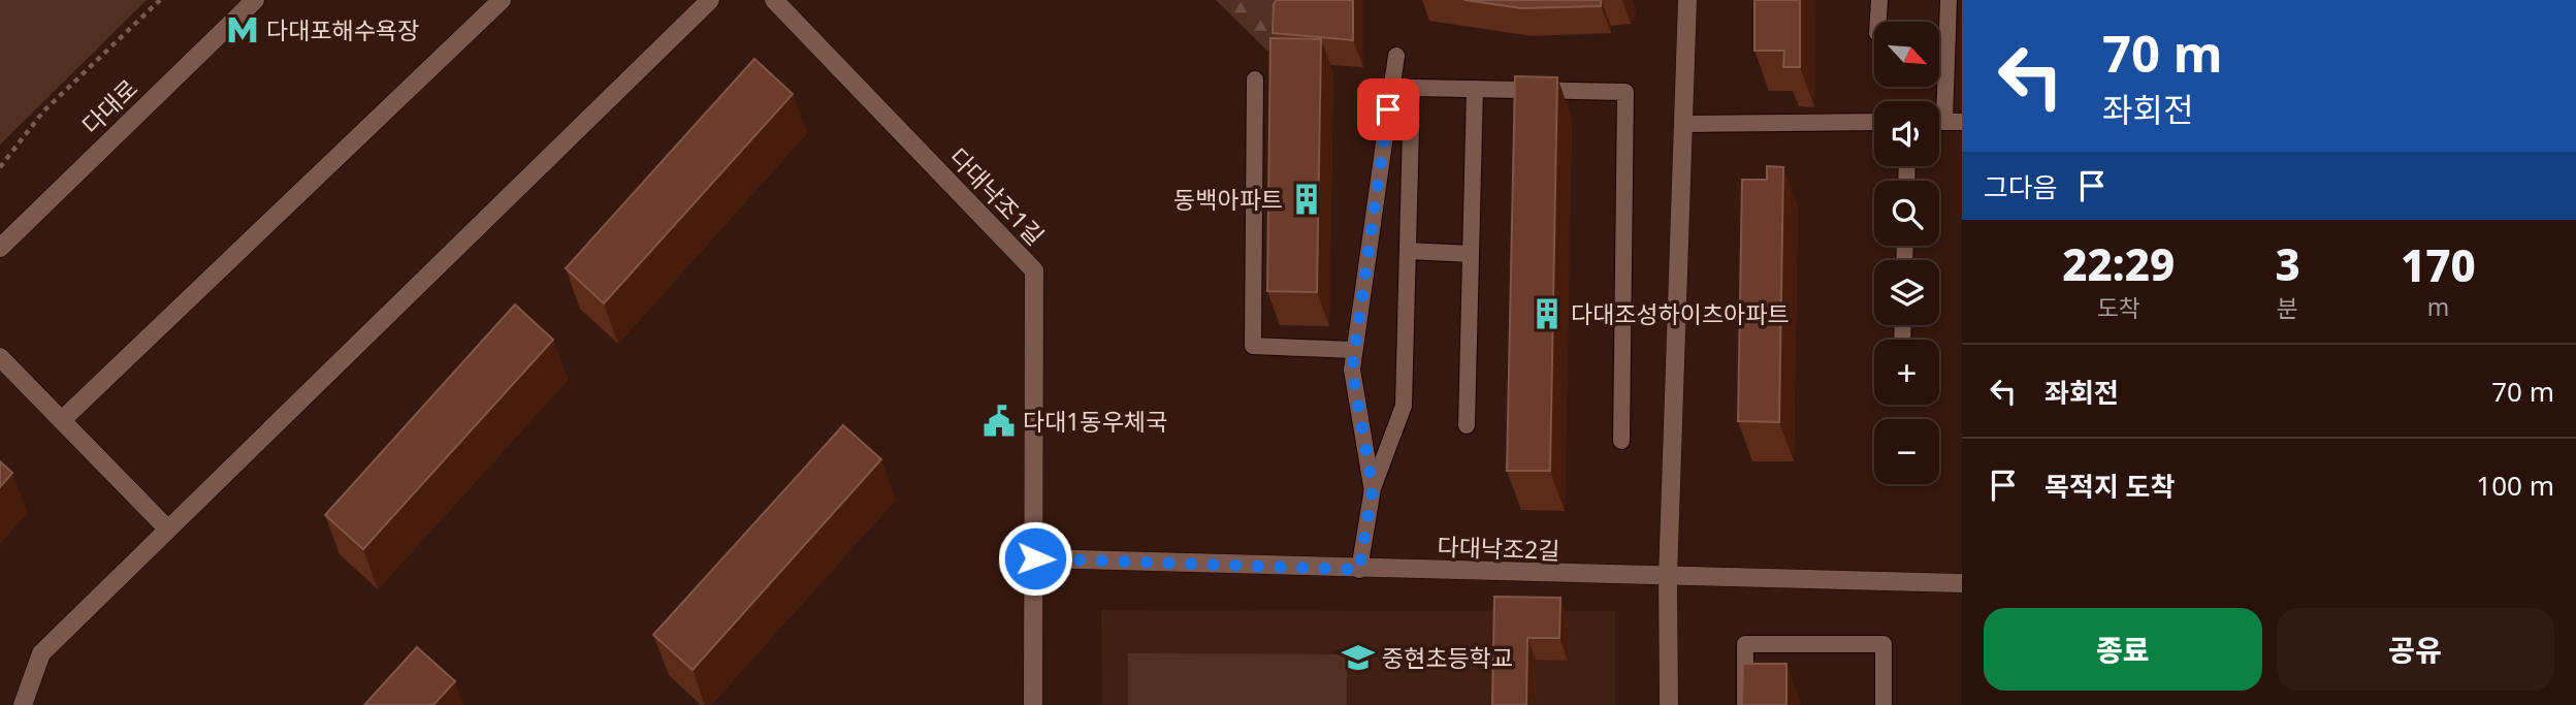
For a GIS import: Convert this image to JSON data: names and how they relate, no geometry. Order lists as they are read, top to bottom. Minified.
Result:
{"streets":{"street":["다대로","다대낙조1길","다대낙조2길"]},"crossings":[["다대낙조1길","다대낙조2길"]],"places":{"metro station":["다대포해수욕장"],"building":["동백아파트","다대조성하이츠아파트"],"public building":["다대1동우체국"],"school or university":["중현초등학교"]},"north":"bottom right","page":{"turn":["70 m","좌회전"],"map_buttons":["+","−"],"then":"그다음","eta":["22:29","도착","3","분","170","m"],"list":[{"name":"좌회전","value":"70 m"},{"name":"목적지 도착","value":"100 m"}],"buttons":["종료","공유"]}}
